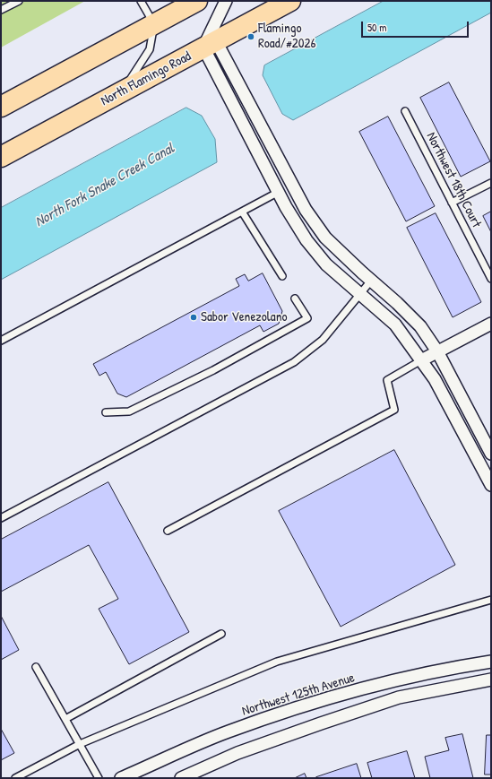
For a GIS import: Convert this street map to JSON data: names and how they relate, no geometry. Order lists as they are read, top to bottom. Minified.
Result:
{"streets":{"highway":["North Flamingo Road"],"street":["Northwest 125th Avenue"],"lane":["Northwest 18th Court"]},"water":["North Fork Snake Creek Canal"],"places":["Flamingo Road/#2026","Sabor Venezolano"],"scale_bar":"50 m"}
